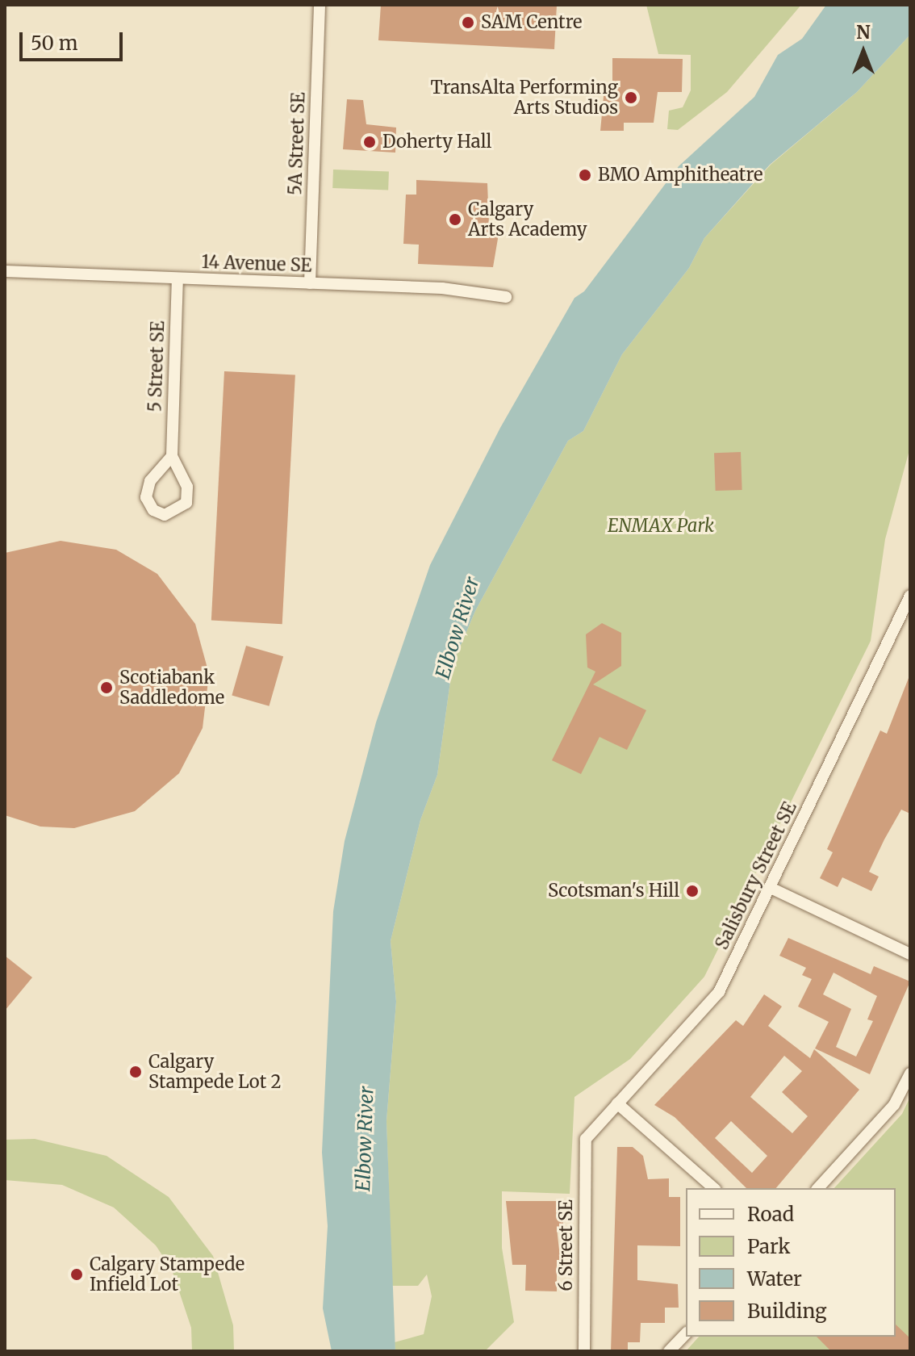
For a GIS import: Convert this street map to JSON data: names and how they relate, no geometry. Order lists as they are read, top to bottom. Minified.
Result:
{"streets":{"street":["5A Street SE","14 Avenue SE","5 Street SE","Salisbury Street SE","6 Street SE"]},"crossings":[["5A Street SE","14 Avenue SE"],["14 Avenue SE","5 Street SE"],["Salisbury Street SE","6 Street SE"]],"water":["Elbow River"],"parks":["ENMAX Park"],"places":["SAM Centre","TransAlta Performing Arts Studios","Doherty Hall","BMO Amphitheatre","Calgary Arts Academy","Scotiabank Saddledome","Scotsman's Hill","Calgary Stampede Lot 2","Calgary Stampede Infield Lot"],"legend":["Road","Park","Water","Building"],"scale_bar":"50 m","north":"top"}
